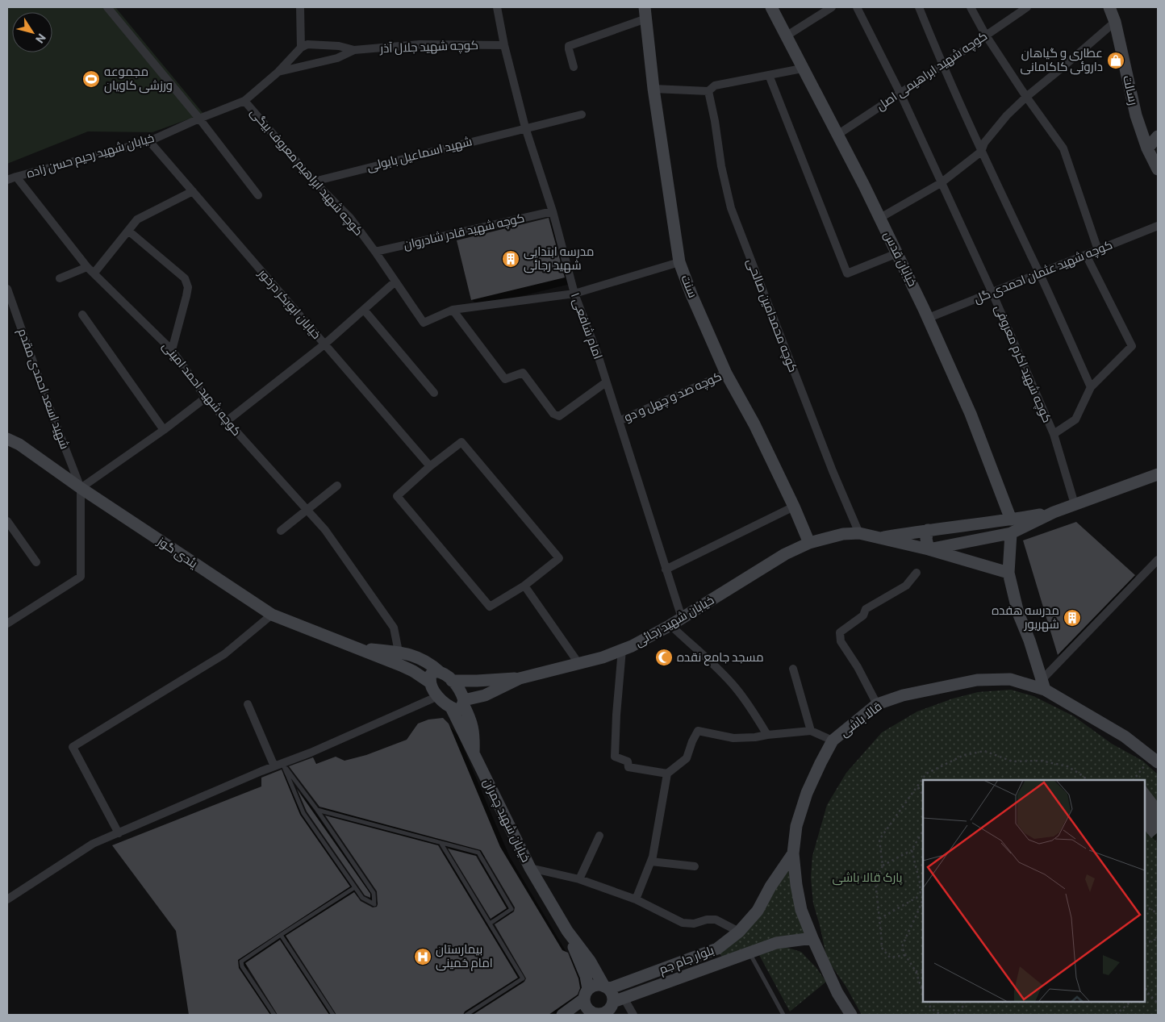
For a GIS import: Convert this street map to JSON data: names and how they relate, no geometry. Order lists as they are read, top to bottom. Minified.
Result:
{"streets":{"main road":["رسالت","خیابان قدس","سنت","یئدی گوز","خیابان شهید رجائی","قالا باشی","خیابان شهید چمران","بلوار جام جم"],"street":["کوچه شهید جلال آذر","کوچه شهید ابراهیمی اصل","شهید اسماعیل بابولی","خیابان شهید رحیم حسن زاده","کوچه شهید ابراهیم معروف بیگی","کوچه شهید قادر شادروان","کوچه شهید عثمان احمدی گل","خیابان ابوبکر درخور","کوچه محمدامین صالحی","امام شافعی ۱","کوچه شهید اکرم معروفی","شهید اسعد احمدی مقدم","کوچه شهید احمد امینی","کوچه صد و چهل و دو"]},"crossings":[["کوچه شهید جلال آذر","امام شافعی ۱"],["کوچه شهید ابراهیمی اصل","خیابان قدس"],["کوچه شهید ابراهیمی اصل","کوچه شهید اکرم معروفی"],["شهید اسماعیل بابولی","کوچه شهید ابراهیم معروف بیگی"],["شهید اسماعیل بابولی","امام شافعی ۱"],["خیابان شهید رحیم حسن زاده","کوچه شهید ابراهیم معروف بیگی"],["خیابان شهید رحیم حسن زاده","خیابان ابوبکر درخور"],["خیابان شهید رحیم حسن زاده","کوچه شهید احمد امینی"],["کوچه شهید ابراهیم معروف بیگی","کوچه شهید قادر شادروان"],["کوچه شهید قادر شادروان","امام شافعی ۱"],["خیابان قدس","کوچه شهید عثمان احمدی گل"],["خیابان قدس","خیابان شهید رجائی"],["کوچه شهید عثمان احمدی گل","کوچه شهید اکرم معروفی"],["سنت","کوچه صد و چهل و دو"],["سنت","خیابان شهید رجائی"],["کوچه محمدامین صالحی","خیابان شهید رجائی"],["امام شافعی ۱","کوچه صد و چهل و دو"],["امام شافعی ۱","خیابان شهید رجائی"],["شهید اسعد احمدی مقدم","یئدی گوز"],["خیابان شهید رجائی","خیابان شهید چمران"],["قالا باشی","بلوار جام جم"],["خیابان شهید چمران","بلوار جام جم"]],"parks":["پارک قالا باشی"],"places":{"shop":["عطاری و گیاهان داروئی کاکامانی"],"sports":["مجموعه ورزشی کاویان"],"building":["مدرسه ابتدایی شهید رجائی","مدرسه هفده شهریور"],"mosque":["مسجد جامع نقده"],"hospital":["بیمارستان امام خمینی"]},"north":"bottom right"}
